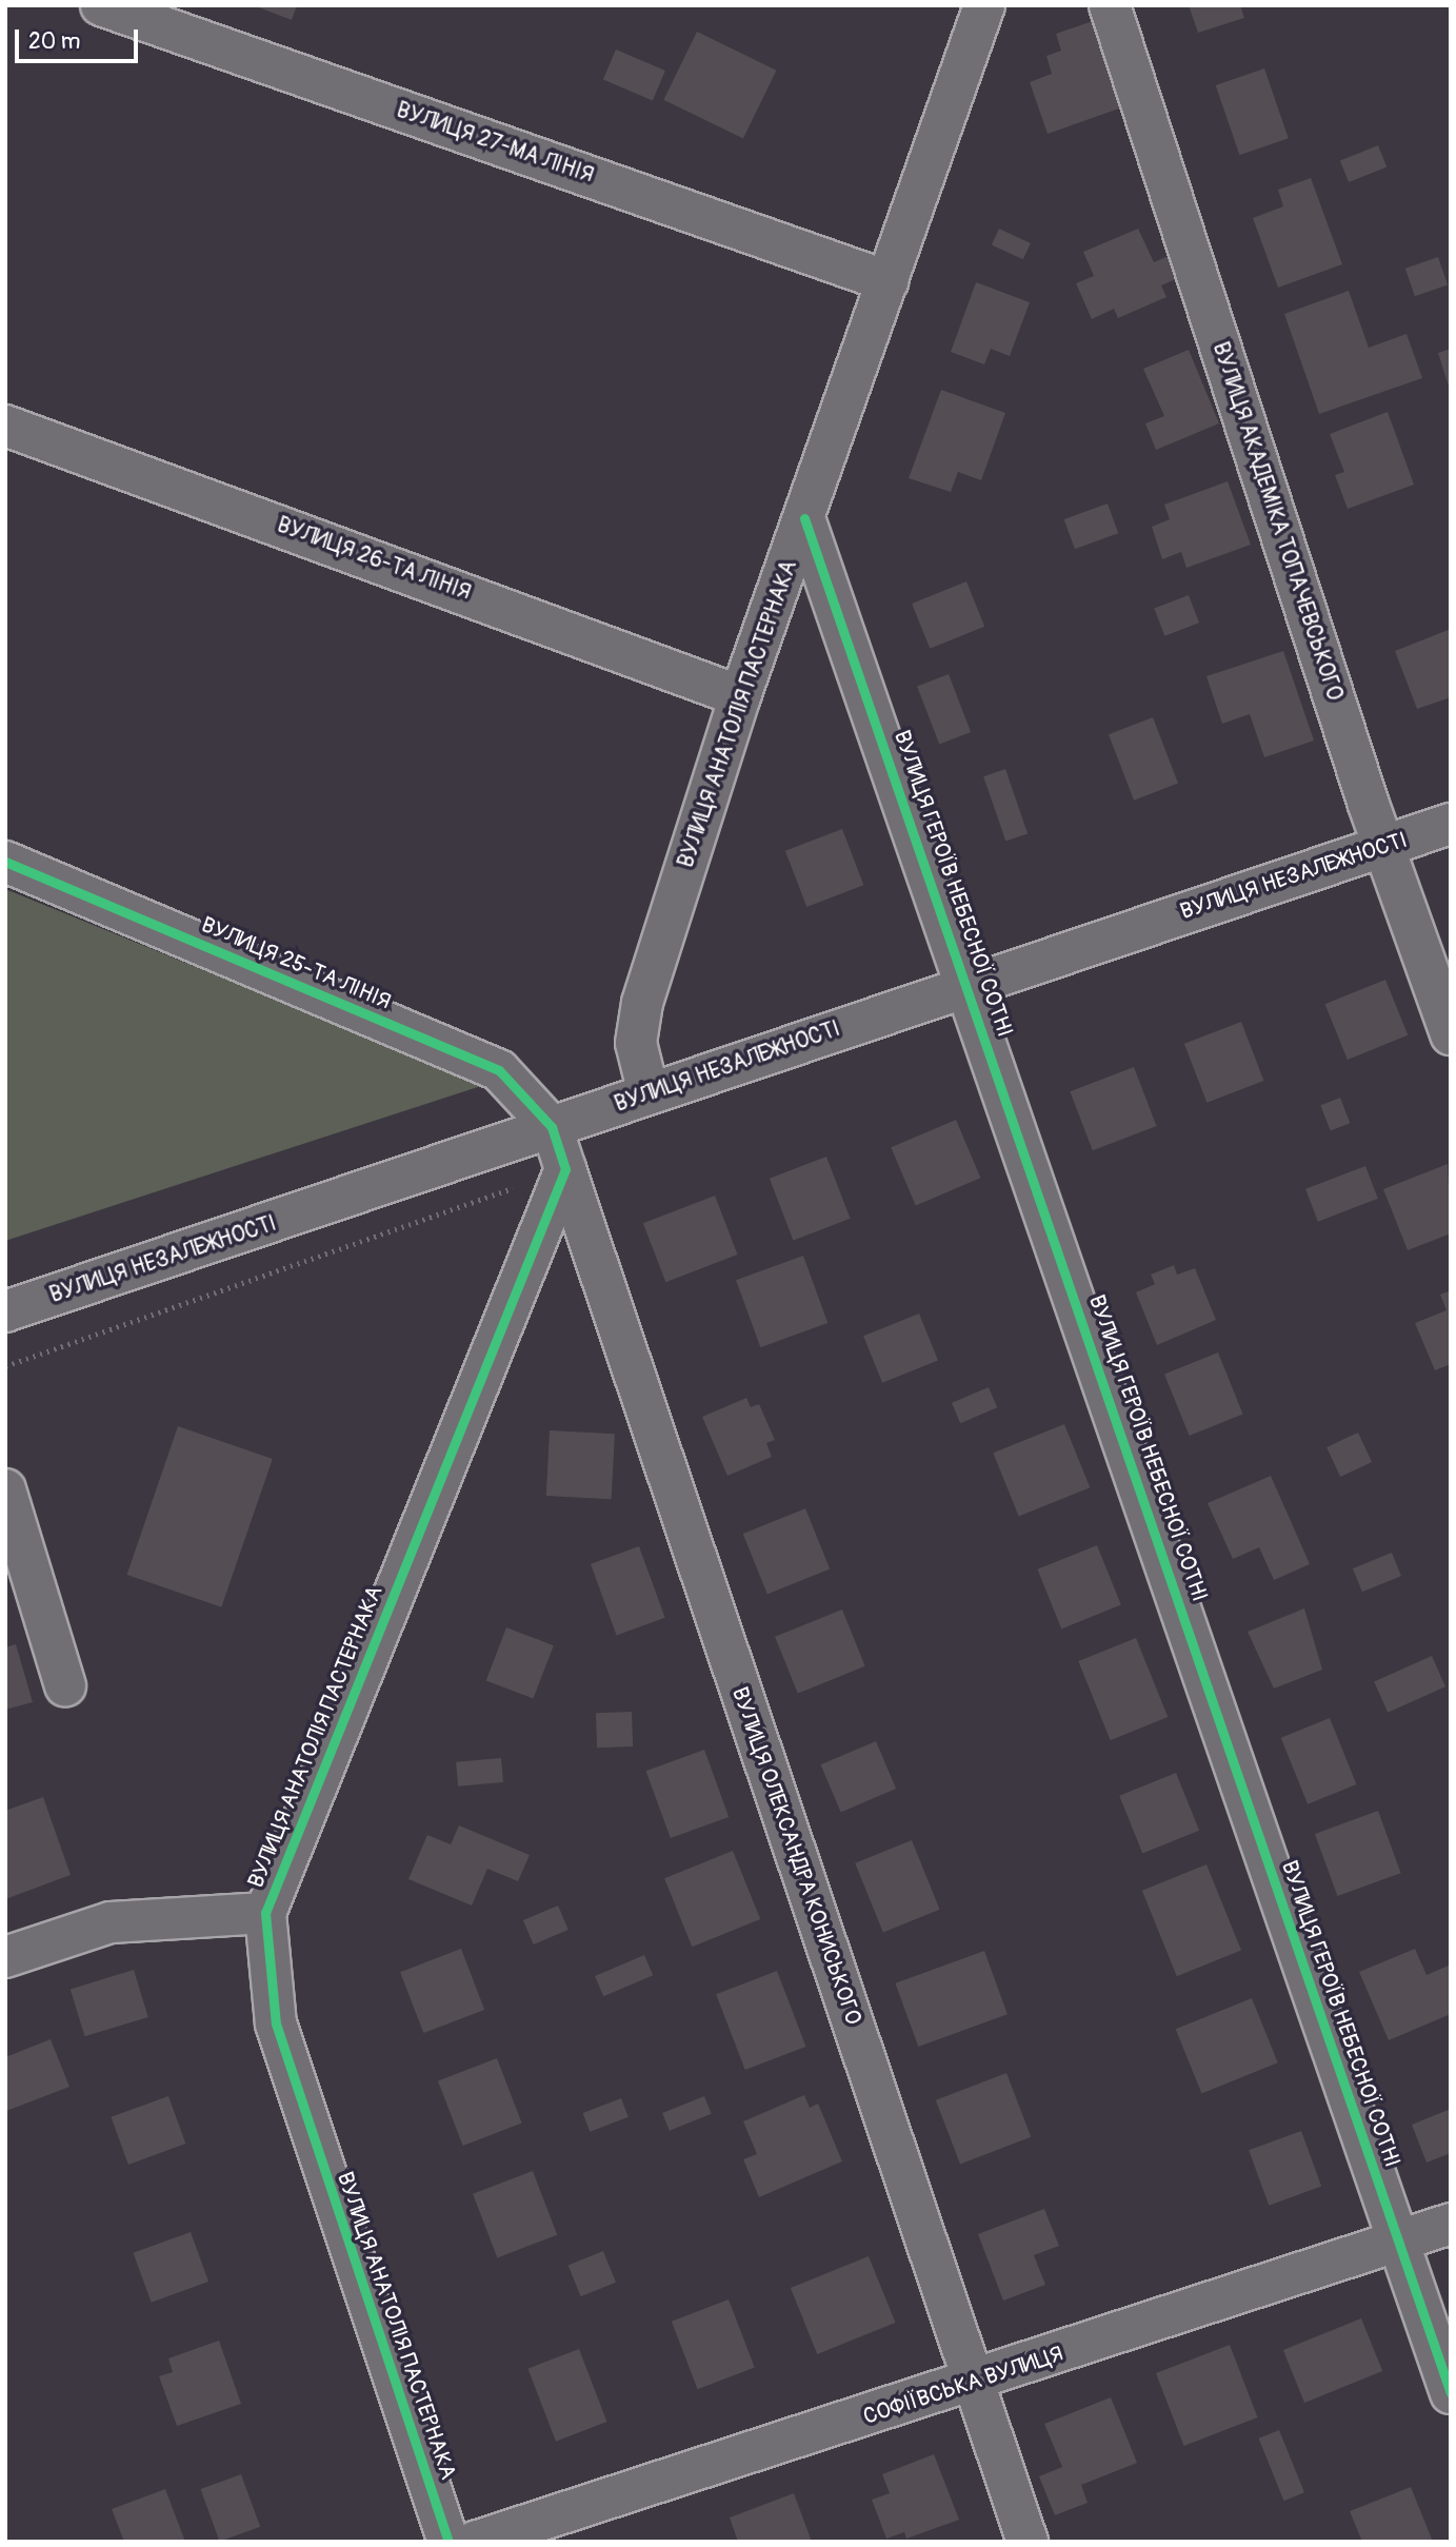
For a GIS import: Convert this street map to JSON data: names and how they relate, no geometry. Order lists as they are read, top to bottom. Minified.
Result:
{"streets":{"street":["ВУЛИЦЯ 27-МА ЛІНІЯ","ВУЛИЦЯ АКАДЕМІКА ТОПАЧЕВСЬКОГО","ВУЛИЦЯ 26-ТА ЛІНІЯ","ВУЛИЦЯ АНАТОЛІЯ ПАСТЕРНАКА","ВУЛИЦЯ НЕЗАЛЕЖНОСТІ","ВУЛИЦЯ ГЕРОЇВ НЕБЕСНОЇ СОТНІ","ВУЛИЦЯ 25-ТА ЛІНІЯ","ВУЛИЦЯ ОЛЕКСАНДРА КОНИСЬКОГО","СОФІЇВСЬКА ВУЛИЦЯ"]},"crossings":[["ВУЛИЦЯ 27-МА ЛІНІЯ","ВУЛИЦЯ АНАТОЛІЯ ПАСТЕРНАКА"],["ВУЛИЦЯ АКАДЕМІКА ТОПАЧЕВСЬКОГО","ВУЛИЦЯ НЕЗАЛЕЖНОСТІ"],["ВУЛИЦЯ 26-ТА ЛІНІЯ","ВУЛИЦЯ АНАТОЛІЯ ПАСТЕРНАКА"],["ВУЛИЦЯ АНАТОЛІЯ ПАСТЕРНАКА","ВУЛИЦЯ НЕЗАЛЕЖНОСТІ"],["ВУЛИЦЯ АНАТОЛІЯ ПАСТЕРНАКА","ВУЛИЦЯ ГЕРОЇВ НЕБЕСНОЇ СОТНІ"],["ВУЛИЦЯ АНАТОЛІЯ ПАСТЕРНАКА","ВУЛИЦЯ ОЛЕКСАНДРА КОНИСЬКОГО"],["ВУЛИЦЯ НЕЗАЛЕЖНОСТІ","ВУЛИЦЯ ГЕРОЇВ НЕБЕСНОЇ СОТНІ"],["ВУЛИЦЯ НЕЗАЛЕЖНОСТІ","ВУЛИЦЯ 25-ТА ЛІНІЯ"],["ВУЛИЦЯ ГЕРОЇВ НЕБЕСНОЇ СОТНІ","СОФІЇВСЬКА ВУЛИЦЯ"],["ВУЛИЦЯ ОЛЕКСАНДРА КОНИСЬКОГО","СОФІЇВСЬКА ВУЛИЦЯ"]],"scale_bar":"20 m"}
